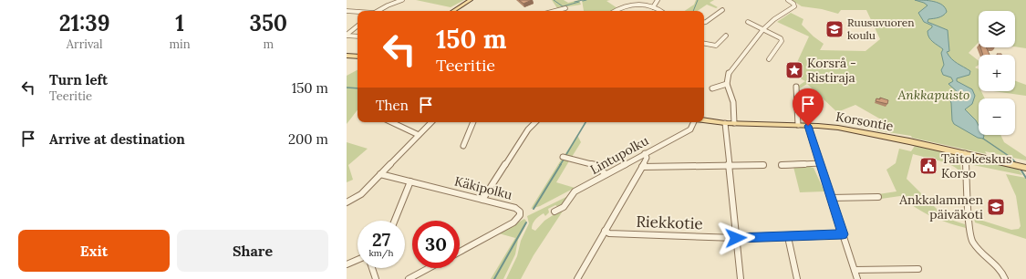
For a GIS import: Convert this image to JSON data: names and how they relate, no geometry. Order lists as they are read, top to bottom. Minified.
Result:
{"streets":{"main road":["Korsontie"],"street":["Lintupolku","Käkipolku","Riekkotie"]},"parks":["Ankkapuisto"],"places":{"school or university":["Ruusuvuoren koulu","Ankkalammen päiväkoti"],"place":["Korsrå - Ristiraja"],"public building":["Taitokeskus Korso"]},"page":{"eta":["21:39","Arrival","1","min","350","m"],"map_buttons":["+","−"],"turn":["150 m","Teeritie"],"list":[{"name":"Turn left","note":"Teeritie","value":"150 m"},{"name":"Arrive at destination","value":"200 m"}],"then":"Then","speed":"27 km/h","limit":"30","buttons":["Exit","Share"]}}
